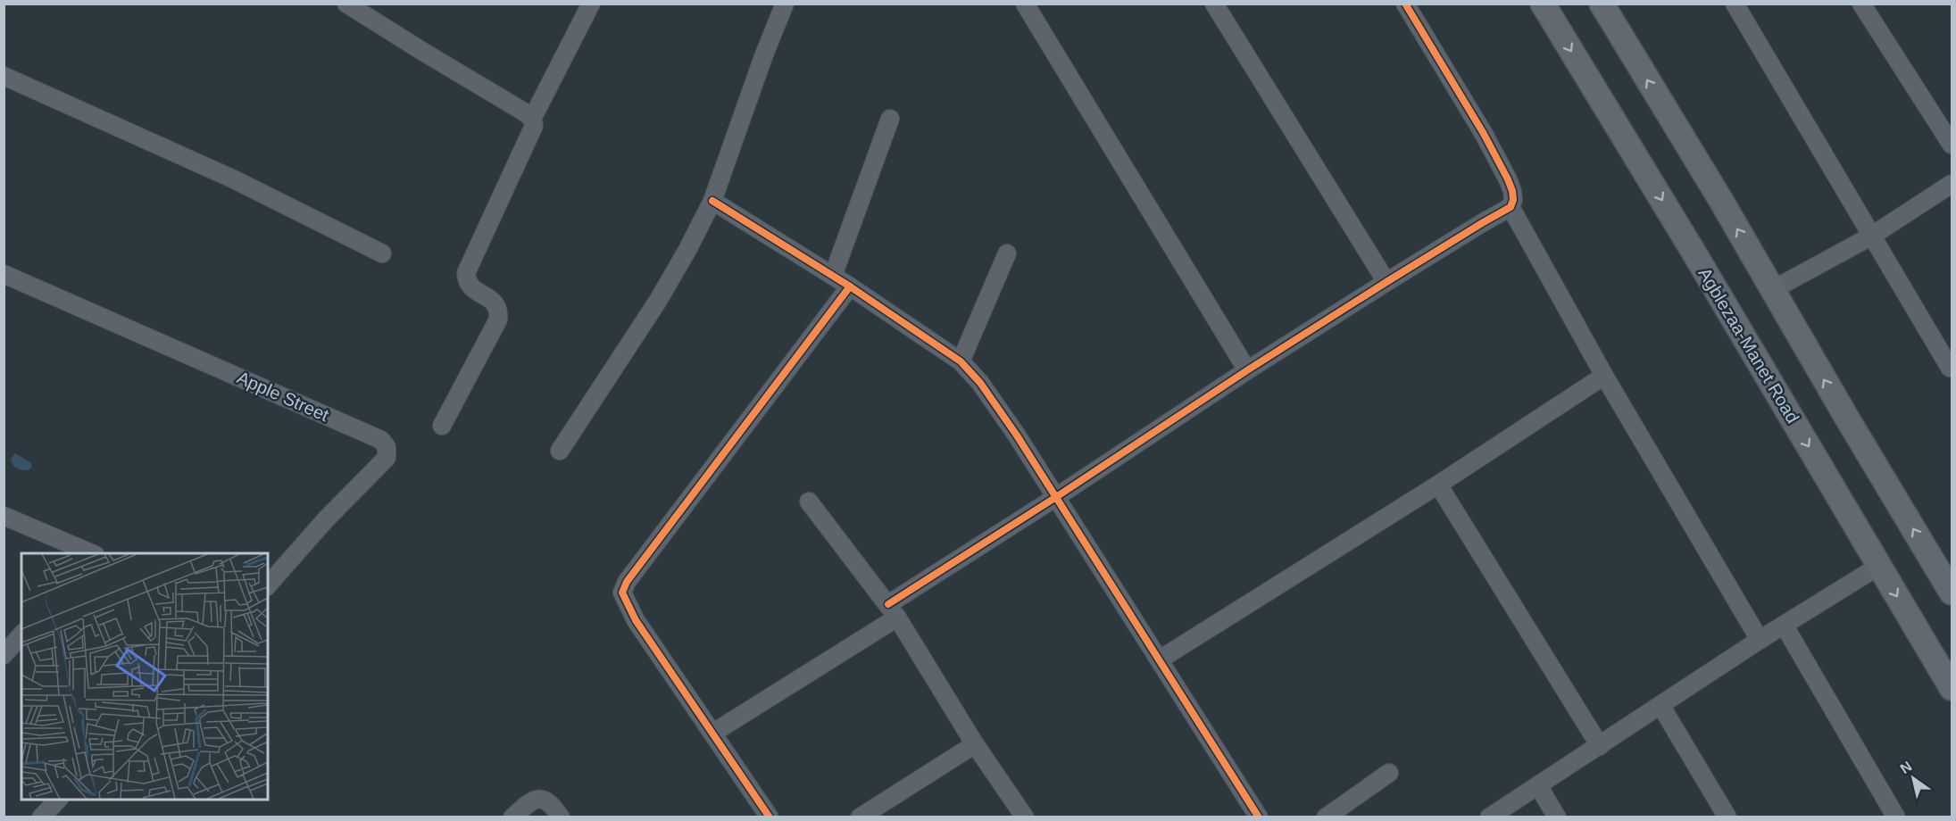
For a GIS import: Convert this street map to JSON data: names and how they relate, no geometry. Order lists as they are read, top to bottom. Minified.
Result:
{"streets":{"main road":["Agblezaa-Manet Road"],"street":["Apple Street"]},"north":"top left"}
